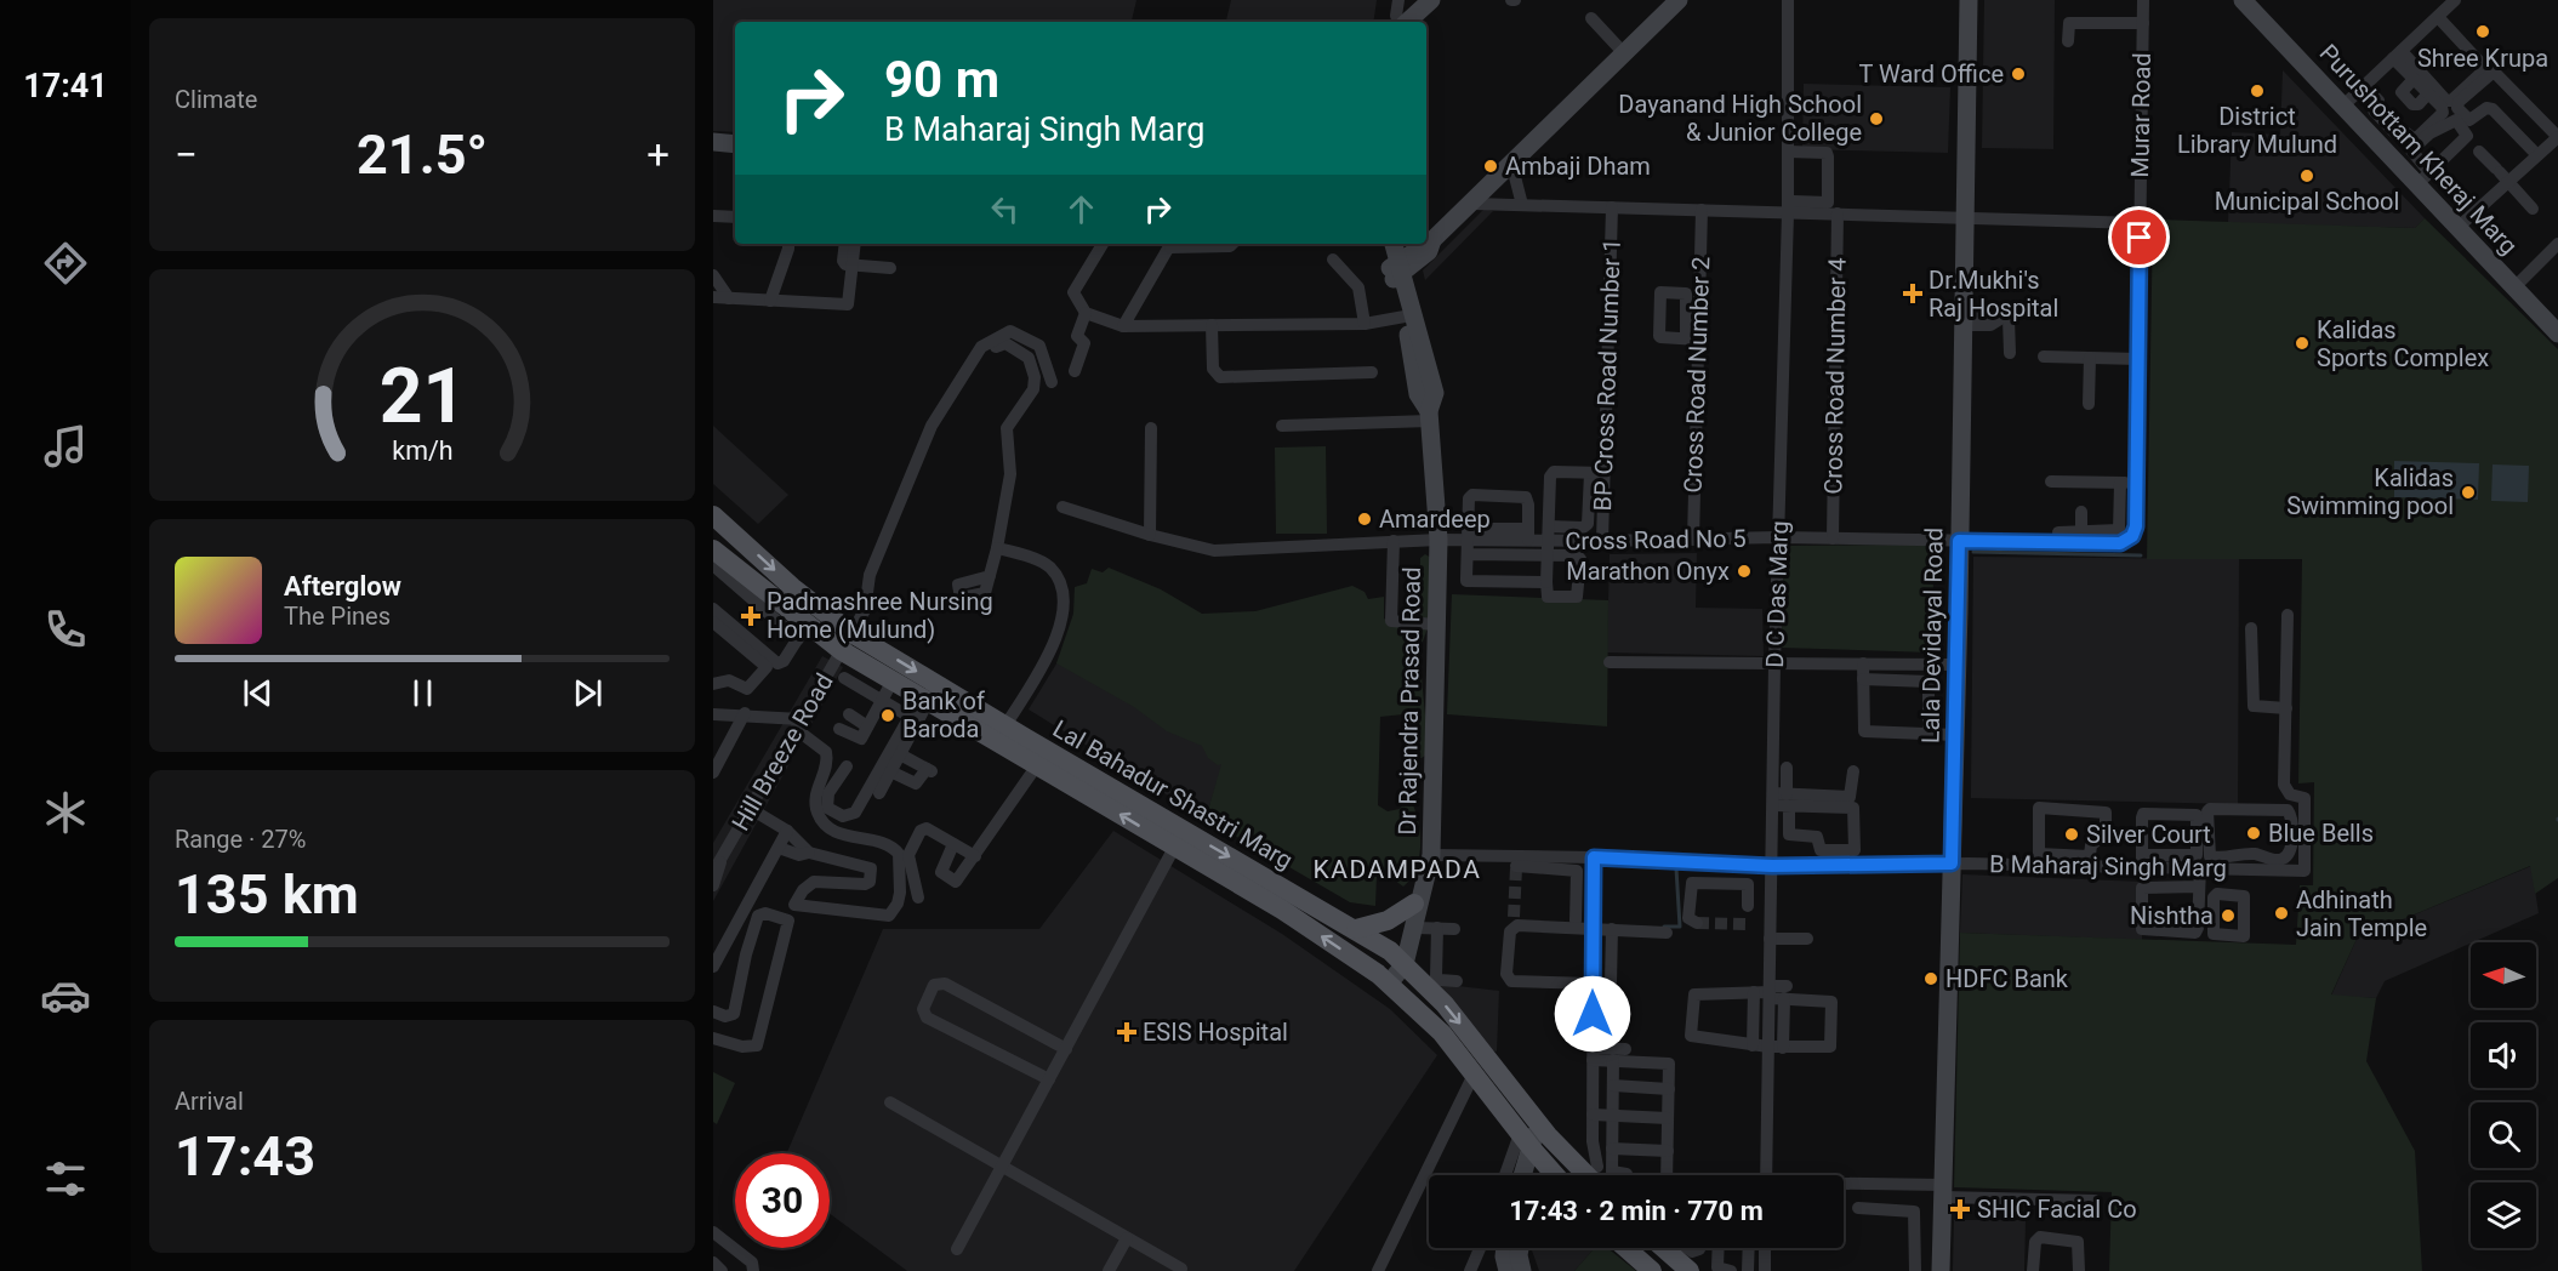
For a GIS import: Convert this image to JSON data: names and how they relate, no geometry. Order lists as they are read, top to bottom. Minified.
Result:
{"streets":{"main road":["Lal Bahadur Shastri Marg"],"street":["Murar Road","Purushottam Kheraj Marg","BP Cross Road Number 1","Cross Road Number 2","Cross Road Number 4","Cross Road No 5","D C Das Marg","Lala Devidayal Road","Dr Rajendra Prasad Road","Hill Breeze Road","B Maharaj Singh Marg"]},"crossings":[["Murar Road","Cross Road No 5"],["Murar Road","Lala Devidayal Road"],["BP Cross Road Number 1","Cross Road No 5"],["Cross Road Number 2","Cross Road No 5"],["Cross Road Number 4","Cross Road No 5"],["Cross Road No 5","D C Das Marg"],["Cross Road No 5","Lala Devidayal Road"],["Cross Road No 5","Dr Rajendra Prasad Road"],["D C Das Marg","B Maharaj Singh Marg"],["Lala Devidayal Road","B Maharaj Singh Marg"],["Dr Rajendra Prasad Road","Lal Bahadur Shastri Marg"],["Dr Rajendra Prasad Road","B Maharaj Singh Marg"],["Hill Breeze Road","Lal Bahadur Shastri Marg"]],"districts":["KADAMPADA"],"places":{"other":["Shree Krupa","T Ward Office","District Library Mulund","Dayanand High School & Junior College","Ambaji Dham","Municipal School","Kalidas Sports Complex","Kalidas Swimming pool","Amardeep","Marathon Onyx","Bank of Baroda","Blue Bells","Silver Court","Adhinath Jain Temple","Nishtha","HDFC Bank"],"health":["Dr.Mukhi's Raj Hospital","Padmashree Nursing Home (Mulund)","ESIS Hospital","SHIC Facial Co"]},"north":"left","page":{"tabs":"17:41","tile":["Climate",["Range · 27%","135 km"],["Arrival","17:43"]],"turn":["90 m","B Maharaj Singh Marg"],"heat":["−","21.5°","+"],"song":["Afterglow","The Pines"],"limit":"30","trip":"17:43 · 2 min · 770 m","gauge":["21","km/h"]}}
